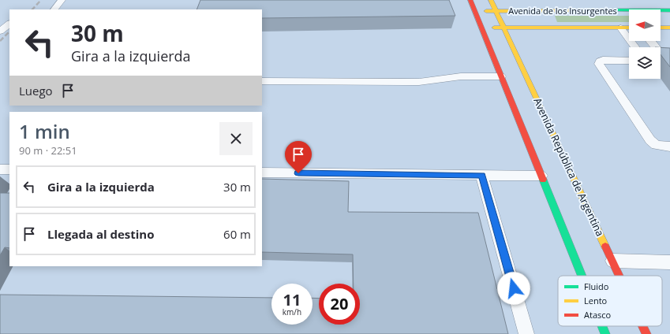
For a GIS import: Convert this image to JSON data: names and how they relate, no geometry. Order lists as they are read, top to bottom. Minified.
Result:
{"streets":{"main road":["Avenida de los Insurgentes","Avenida República de Argentina"]},"crossings":[["Avenida de los Insurgentes","Avenida República de Argentina"]],"legend":["Fluido","Lento","Atasco"],"north":"left","page":{"turn":["30 m","Gira a la izquierda"],"then":"Luego","heading":["1 min","90 m · 22:51"],"list":[{"name":"Gira a la izquierda","value":"30 m"},{"name":"Llegada al destino","value":"60 m"}],"speed":"11 km/h","limit":"20"}}
